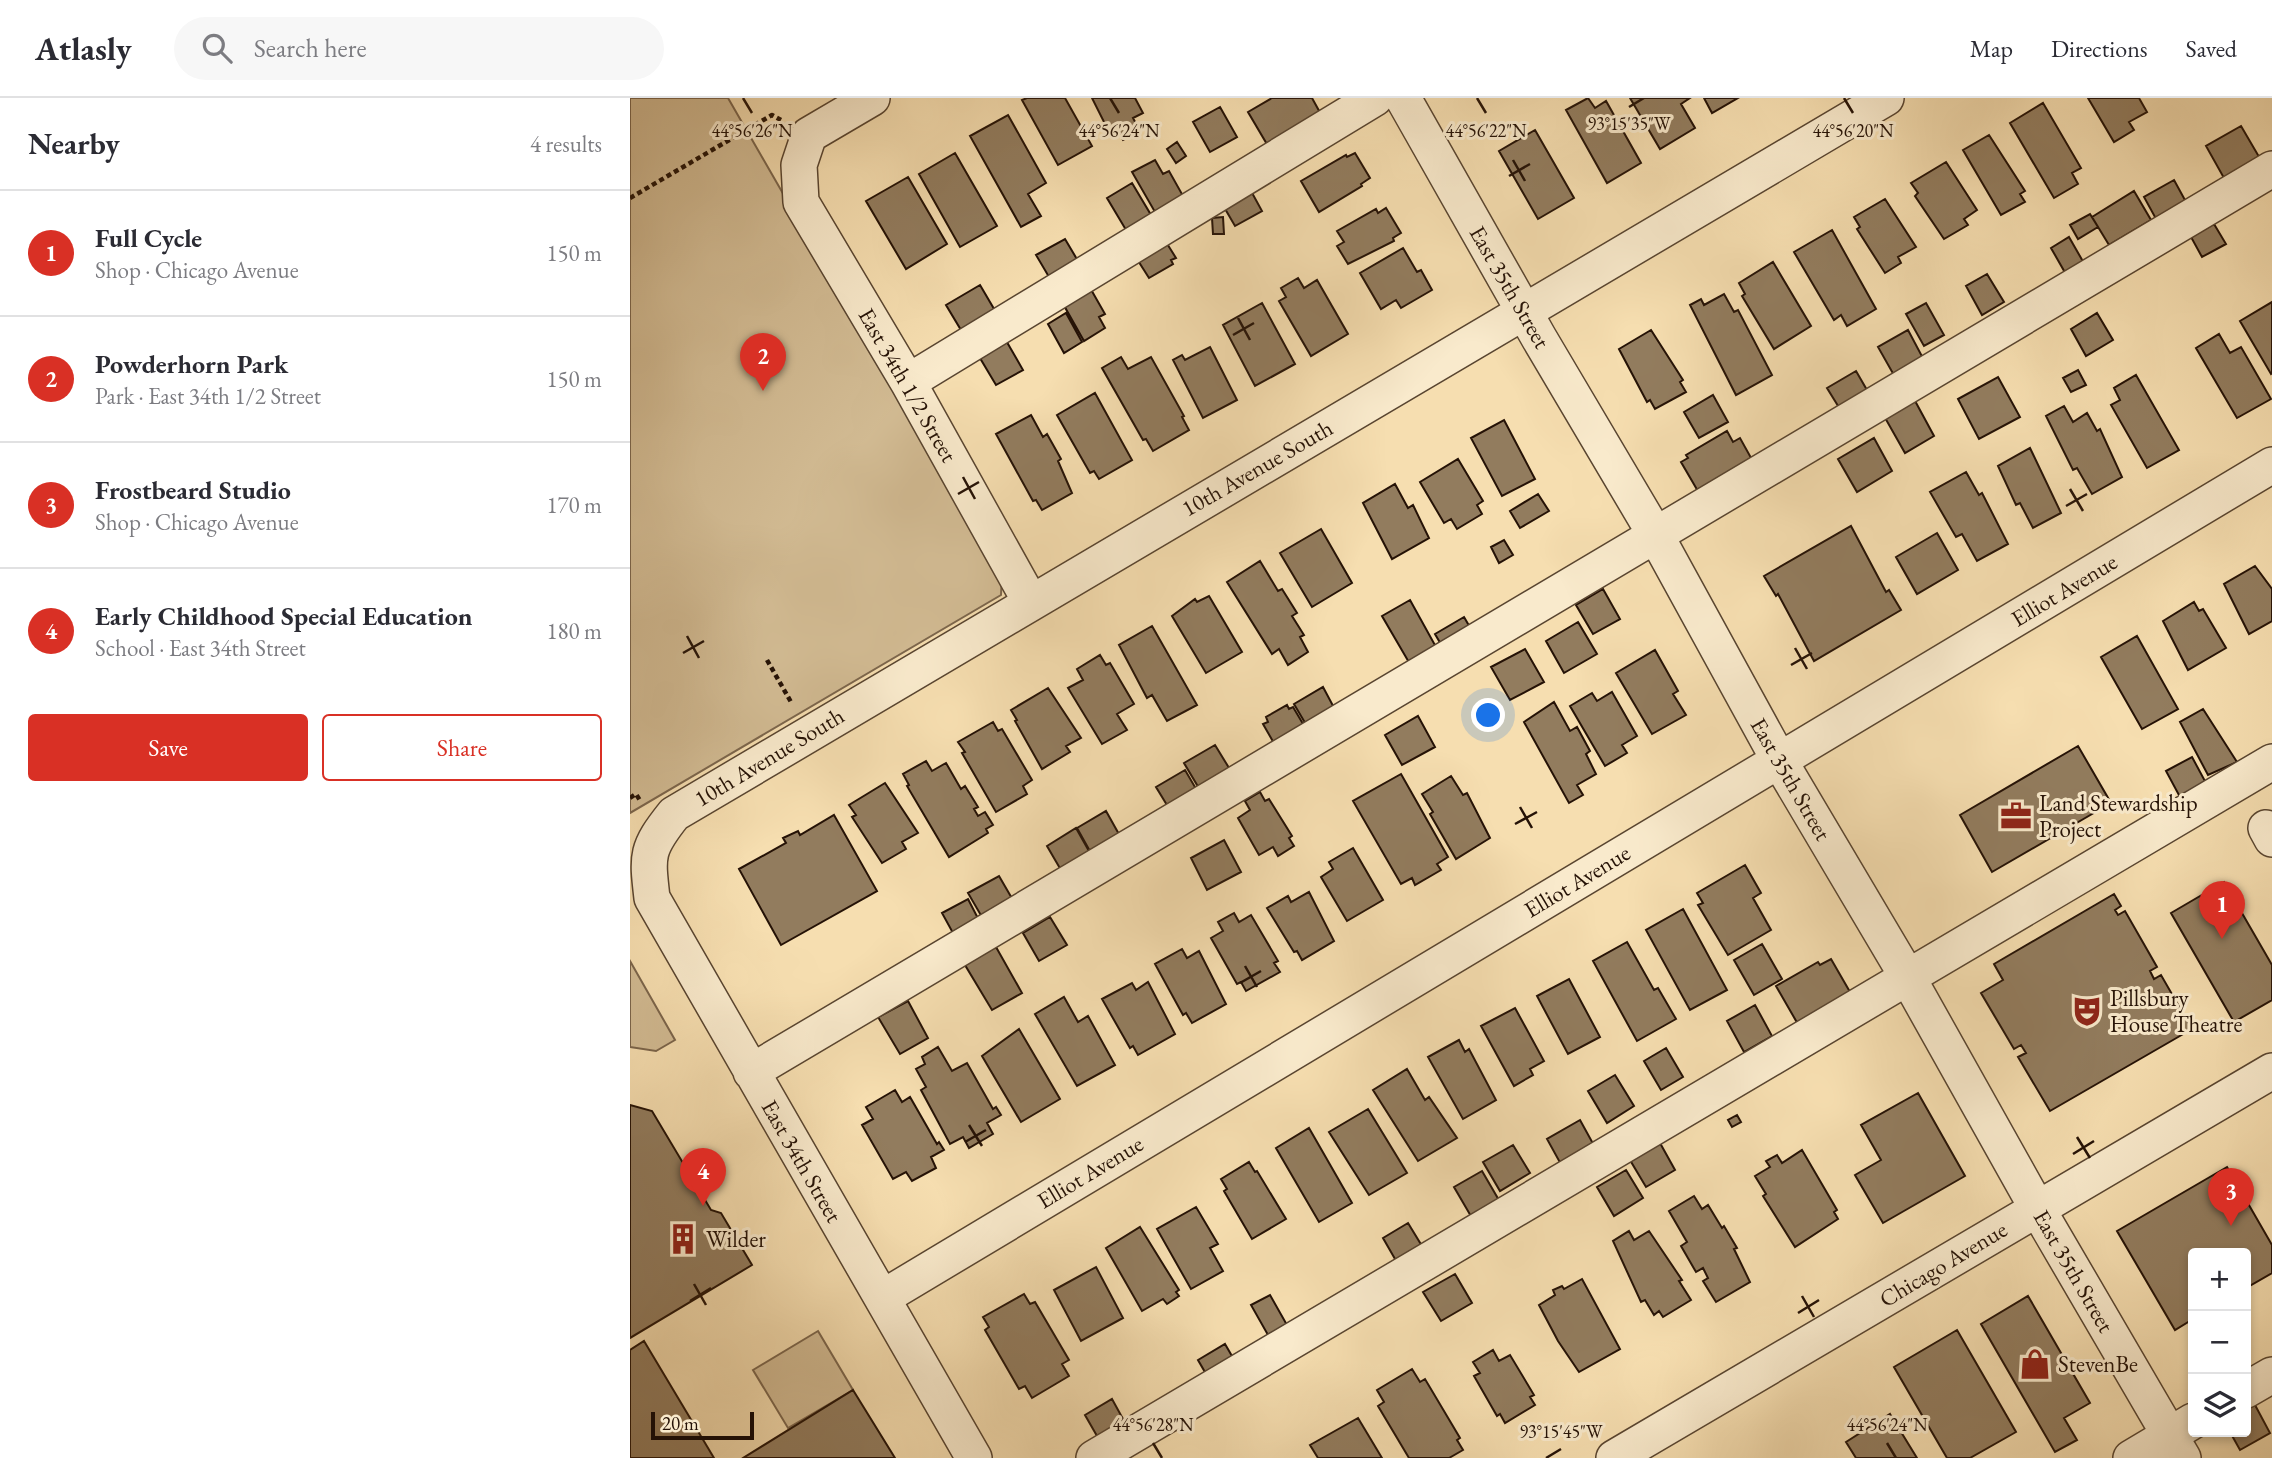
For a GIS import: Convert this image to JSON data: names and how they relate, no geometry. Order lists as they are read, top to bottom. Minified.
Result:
{"streets":{"street":["East 35th Street","East 34th 1/2 Street","10th Avenue South","Elliot Avenue","East 34th Street","Chicago Avenue"]},"crossings":[["East 35th Street","10th Avenue South"],["East 35th Street","Elliot Avenue"],["East 35th Street","Chicago Avenue"],["East 34th 1/2 Street","10th Avenue South"],["10th Avenue South","East 34th Street"],["Elliot Avenue","East 34th Street"]],"places":{"office":["Land Stewardship Project"],"theatre":["Pillsbury House Theatre"],"building":["Wilder"],"shop":["StevenBe"]},"scale_bar":"20 m","page":{"header":"Atlasly","search":"Search here","nav":["Map","Directions","Saved"],"heading":["Nearby","4 results"],"list":[{"mark":"1","name":"Full Cycle","note":"Shop · Chicago Avenue","value":"150 m"},{"mark":"2","name":"Powderhorn Park","note":"Park · East 34th 1/2 Street","value":"150 m"},{"mark":"3","name":"Frostbeard Studio","note":"Shop · Chicago Avenue","value":"170 m"},{"mark":"4","name":"Early Childhood Special Education","note":"School · East 34th Street","value":"180 m"}],"pins":["2","1","4","3"],"buttons":["Save","Share"],"map_buttons":["+","−"],"scale":"20 m"},"coordinates":["93°15'35\"W","44°56'26\"N","44°56'24\"N","44°56'22\"N","44°56'20\"N","44°56'28\"N","93°15'45\"W"]}
